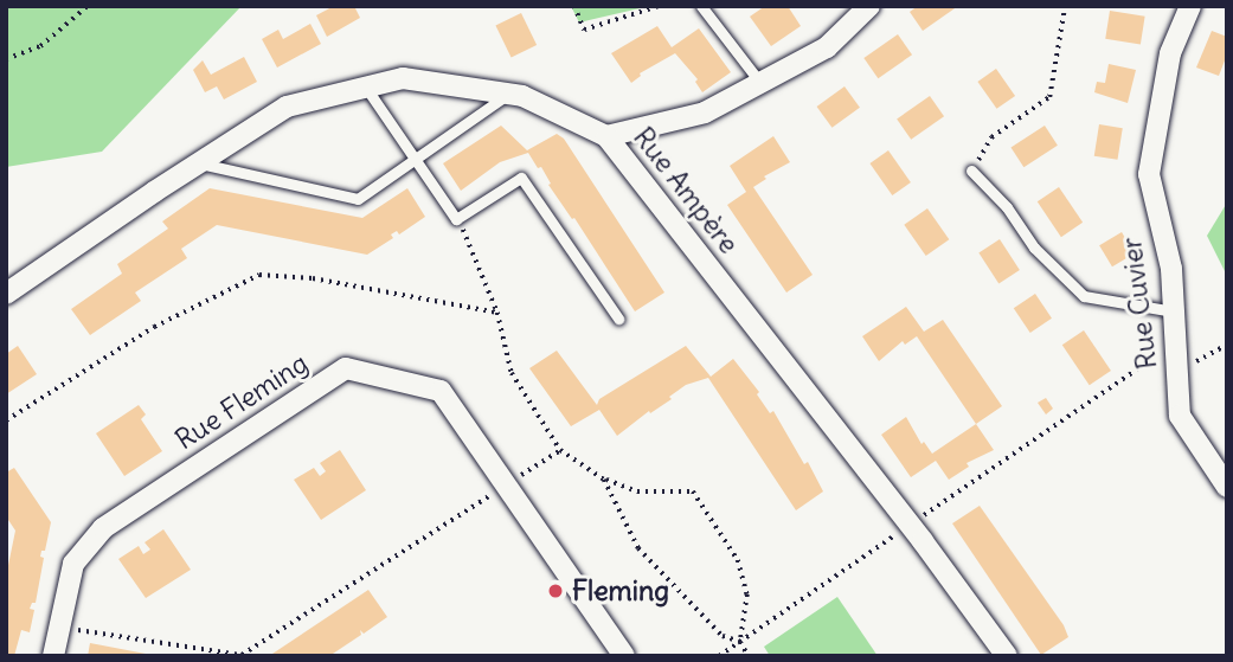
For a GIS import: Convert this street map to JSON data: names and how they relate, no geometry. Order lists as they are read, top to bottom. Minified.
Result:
{"streets":{"street":["Rue Ampère","Rue Cuvier","Rue Fleming"]},"places":["Fleming"]}
